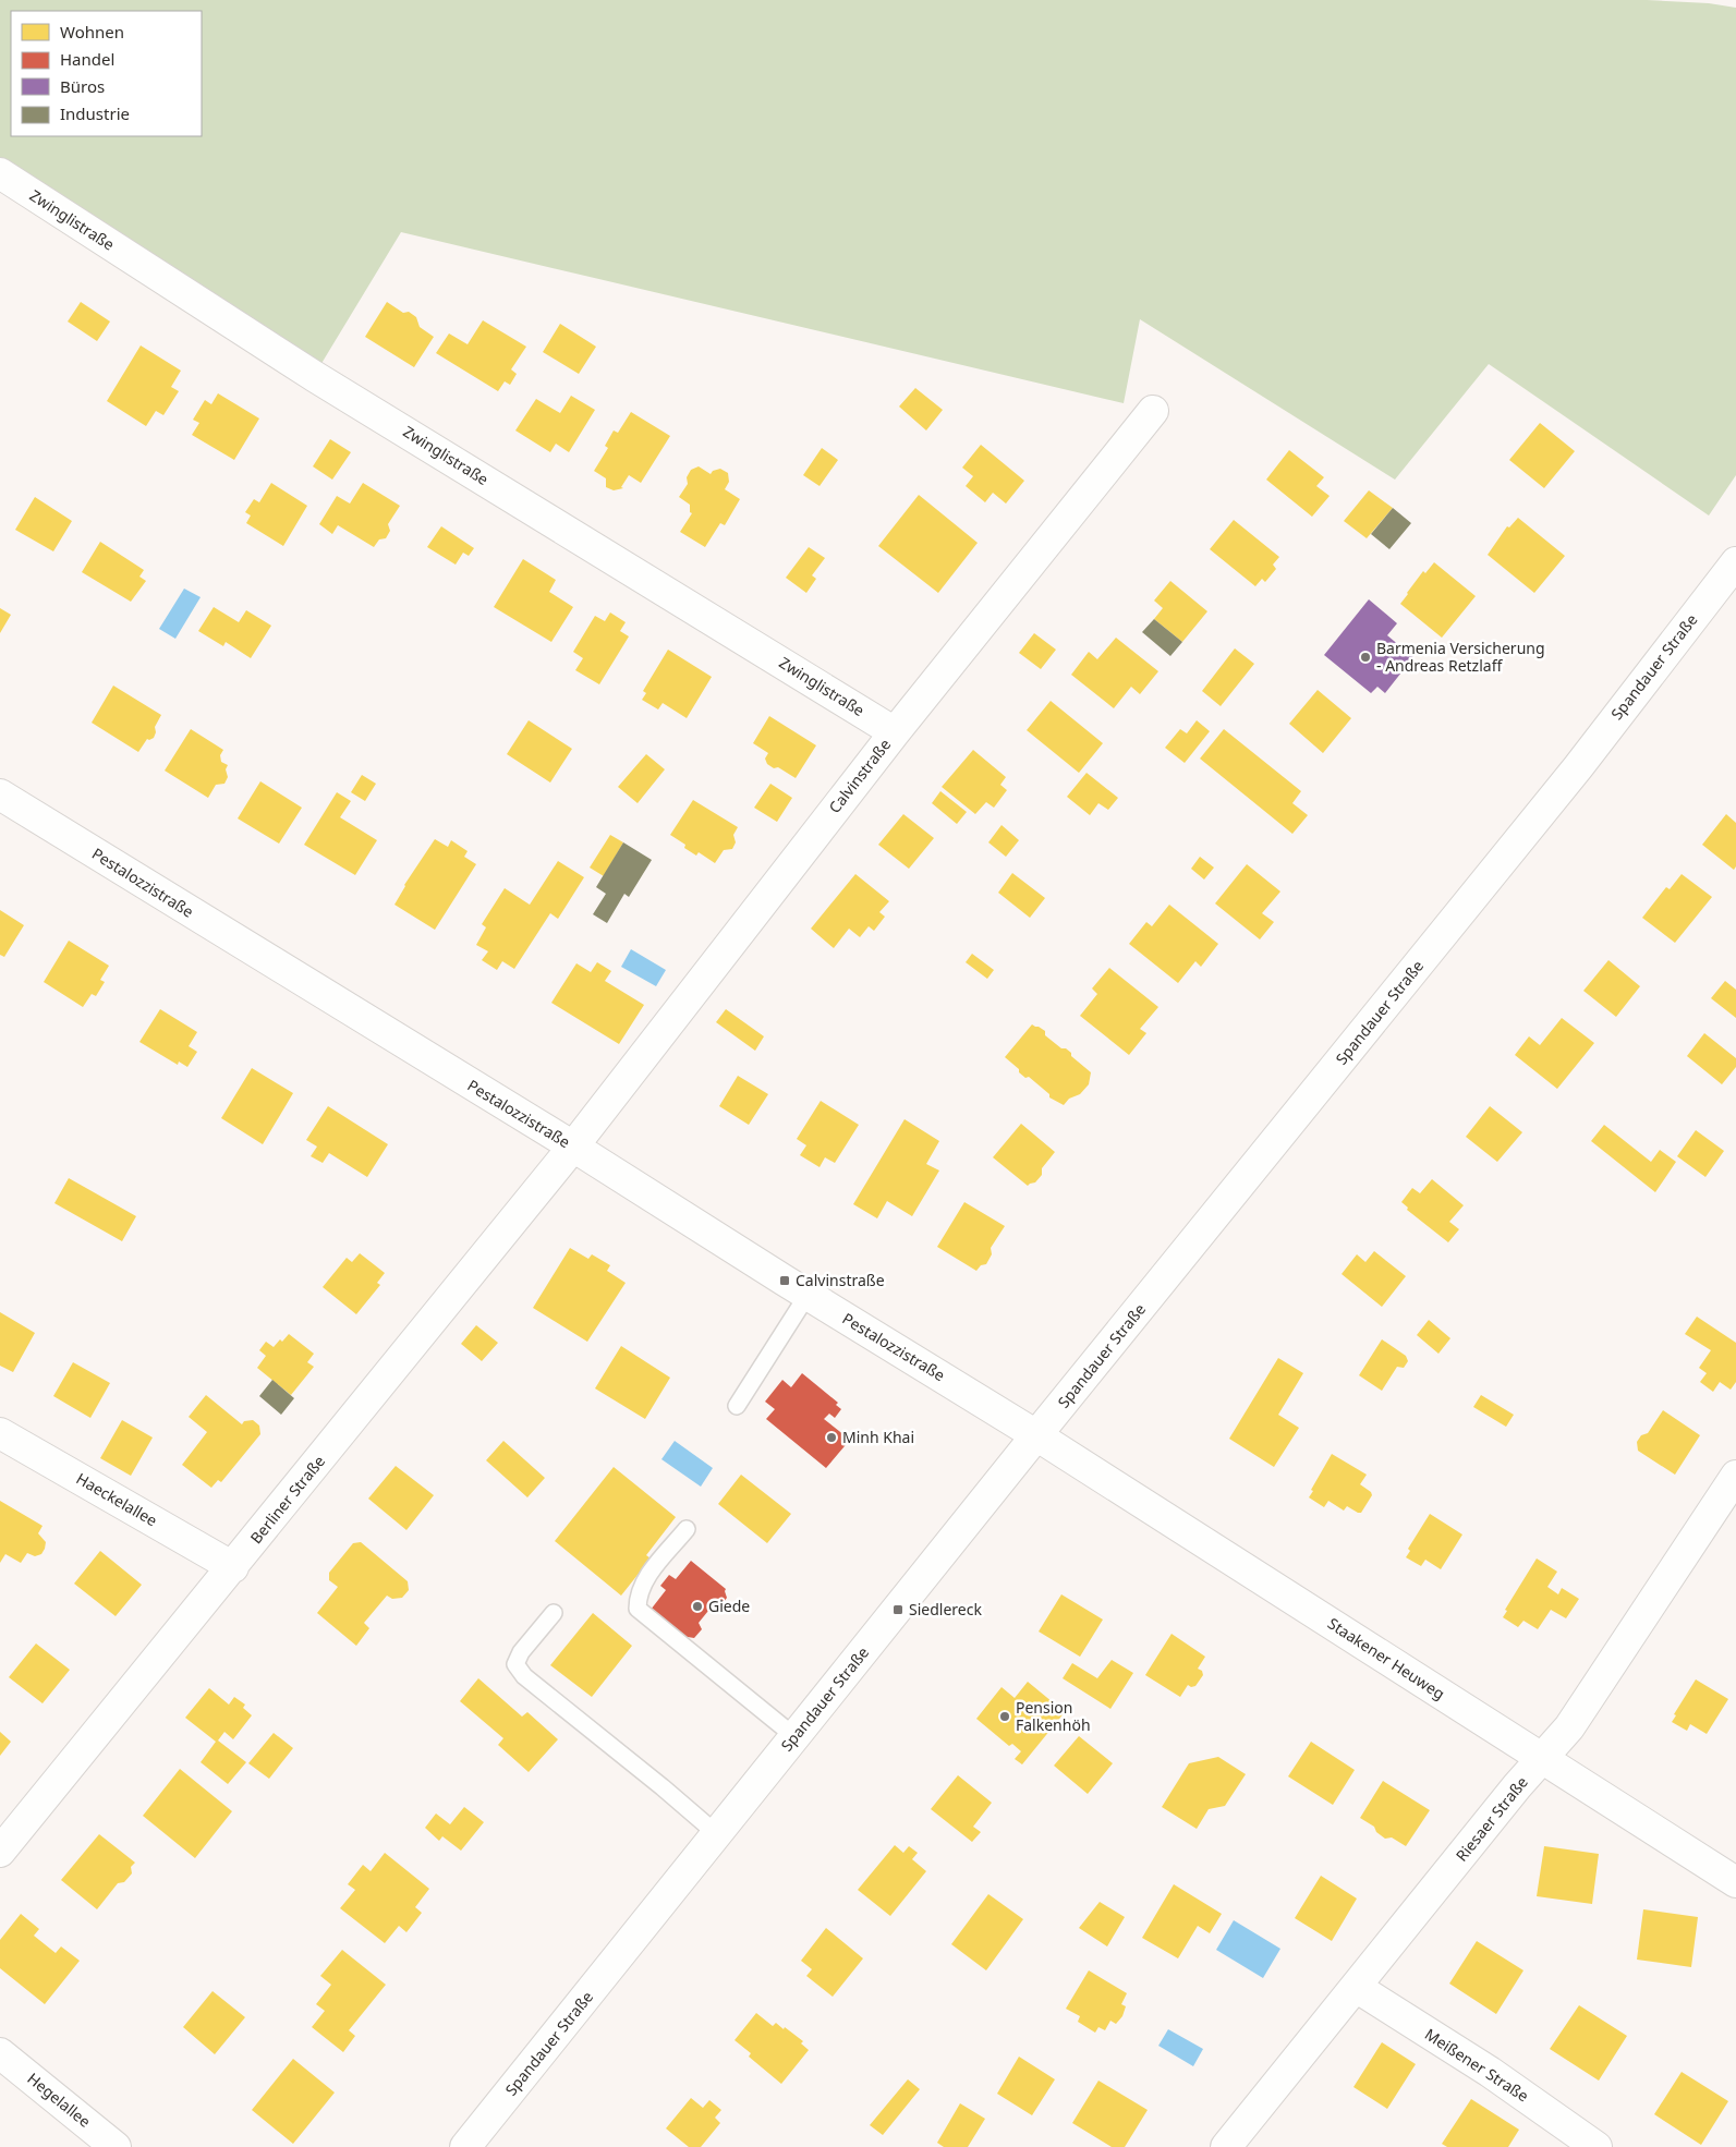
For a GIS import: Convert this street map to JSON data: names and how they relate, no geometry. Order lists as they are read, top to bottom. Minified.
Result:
{"streets":{"street":["Zwinglistraße","Spandauer Straße","Calvinstraße","Pestalozzistraße","Haeckelallee","Berliner Straße","Staakener Heuweg","Riesaer Straße","Meißener Straße","Hegelallee"]},"crossings":[["Zwinglistraße","Calvinstraße"],["Spandauer Straße","Pestalozzistraße"],["Spandauer Straße","Staakener Heuweg"],["Calvinstraße","Pestalozzistraße"],["Calvinstraße","Berliner Straße"],["Pestalozzistraße","Berliner Straße"],["Pestalozzistraße","Staakener Heuweg"],["Haeckelallee","Berliner Straße"],["Staakener Heuweg","Riesaer Straße"],["Riesaer Straße","Meißener Straße"]],"places":{"other":["Barmenia Versicherung - Andreas Retzlaff","Minh Khai","Giede","Pension Falkenhöh"],"transit":["Calvinstraße","Siedlereck"]},"legend":["Wohnen","Handel","Büros","Industrie"]}
